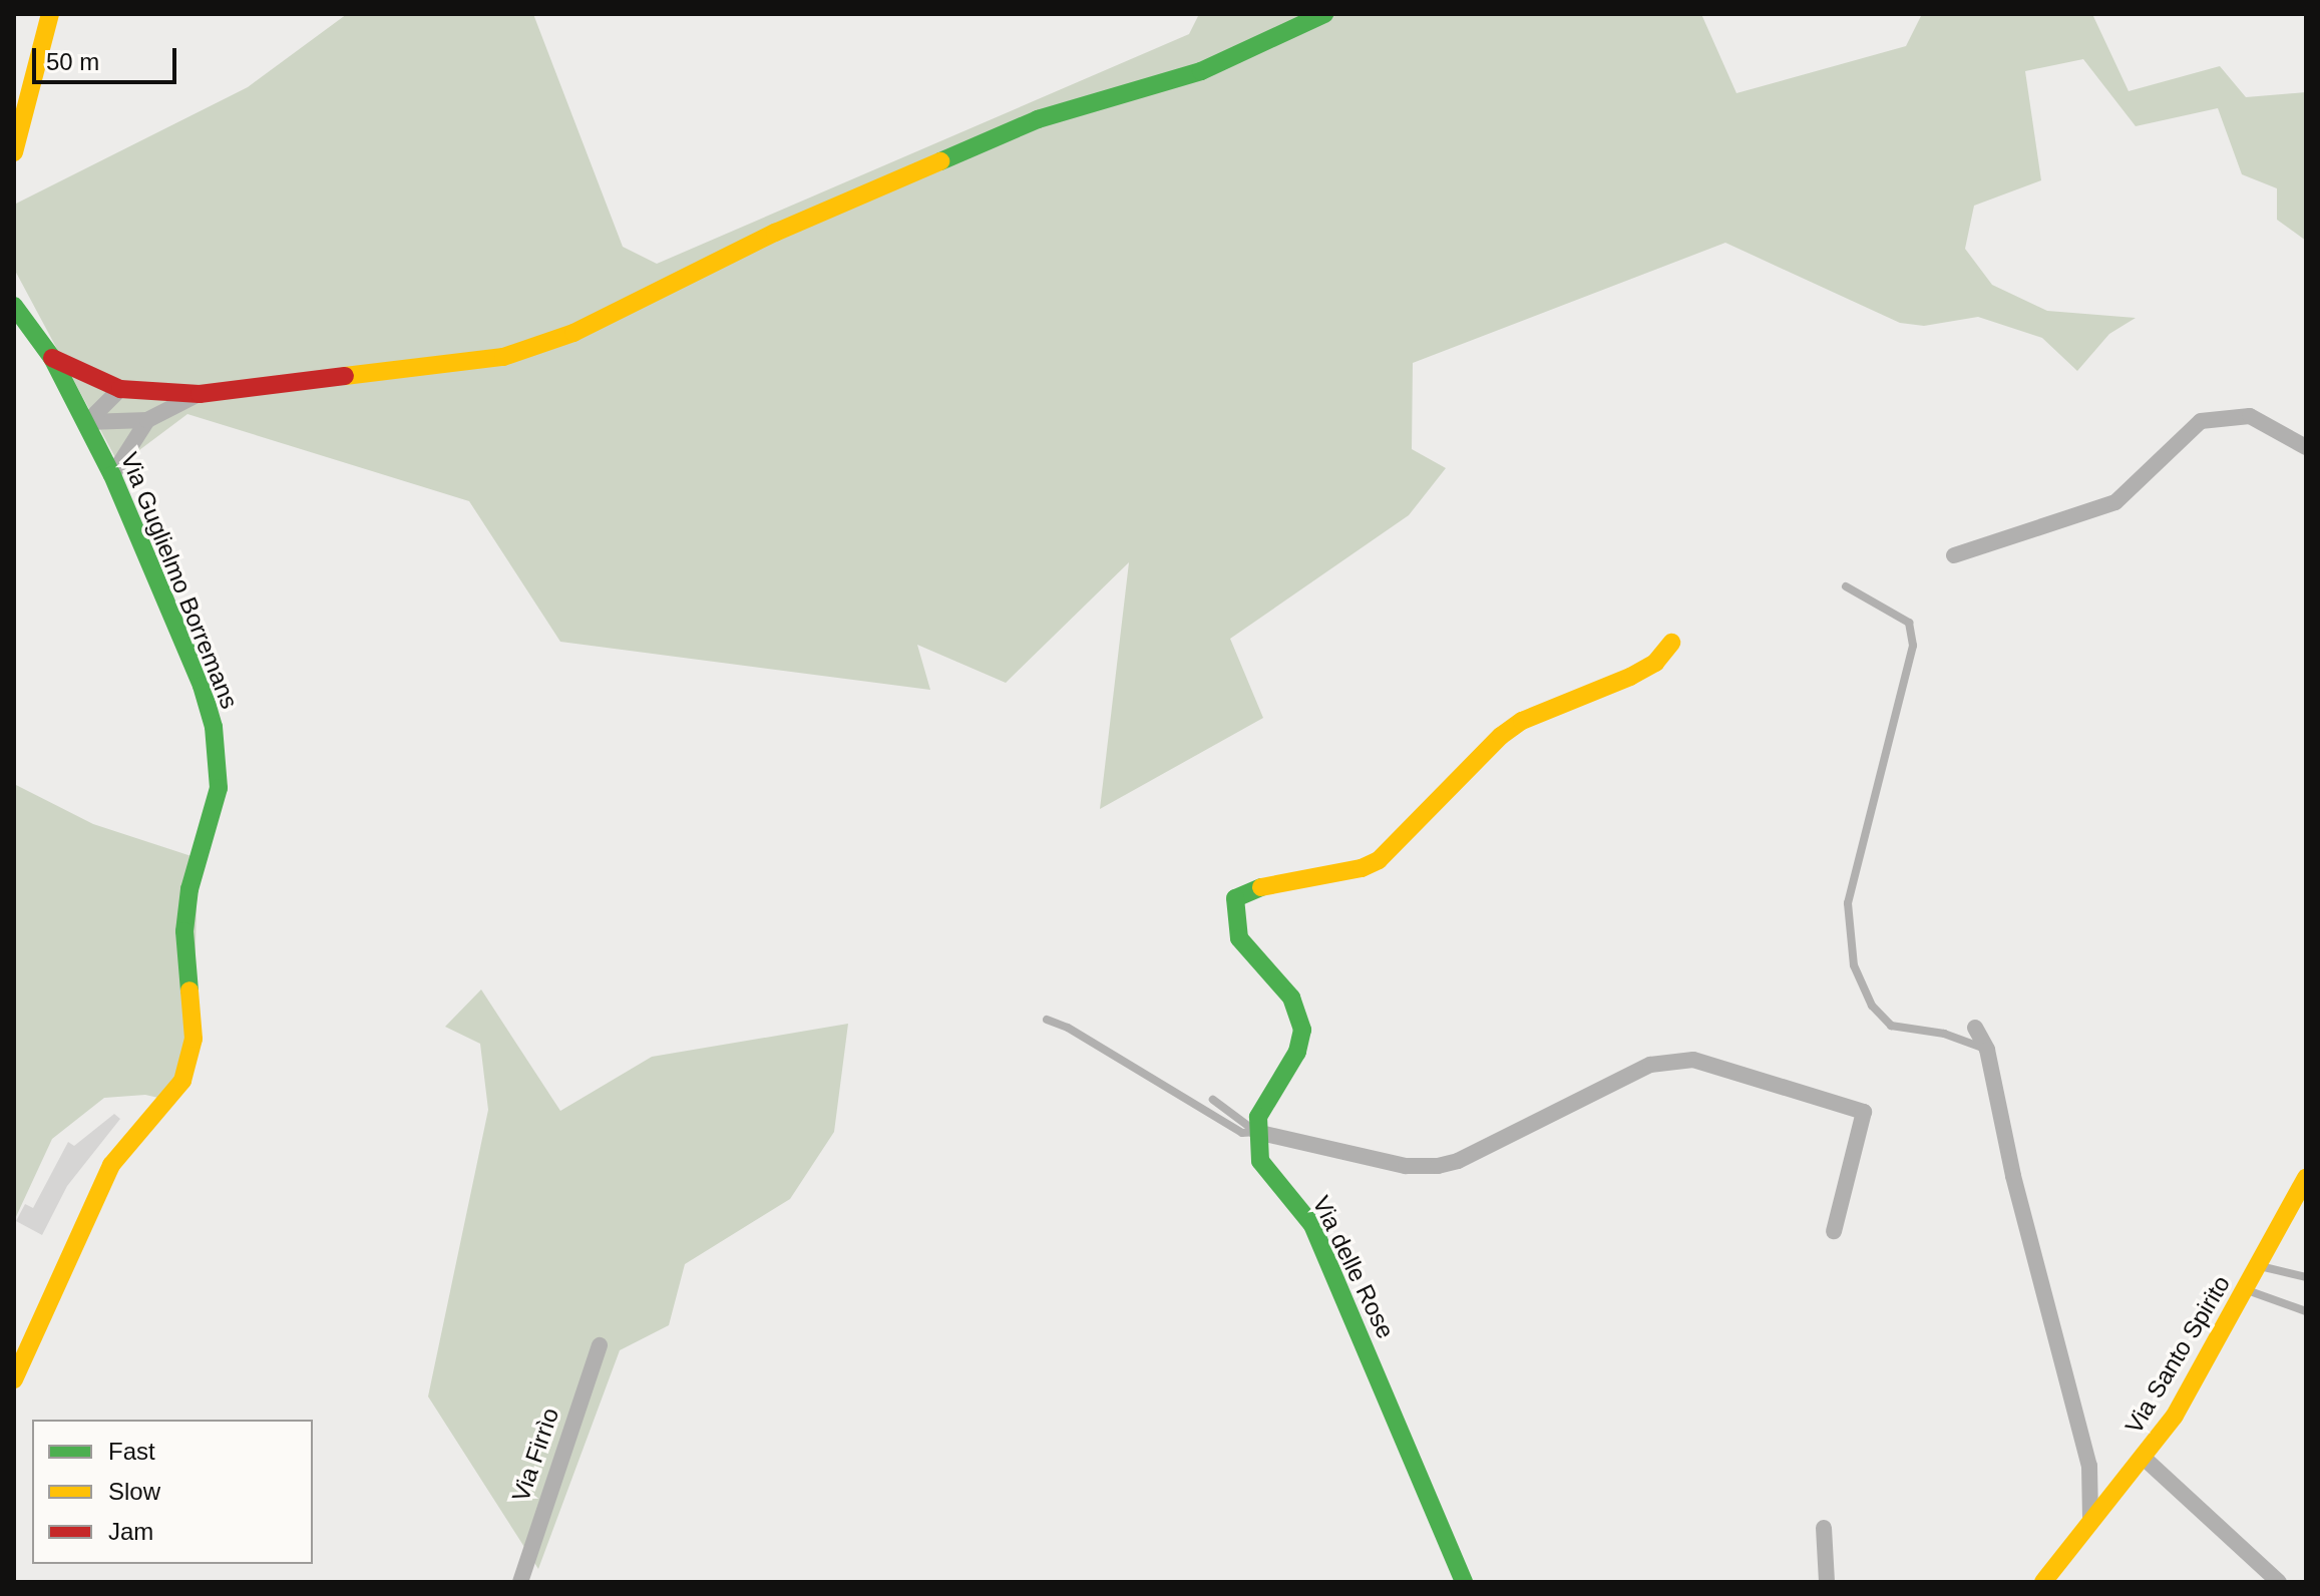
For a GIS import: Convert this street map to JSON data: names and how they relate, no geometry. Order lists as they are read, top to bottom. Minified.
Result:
{"streets":{"street":["Via Guglielmo Borremans","Via delle Rose","Via Santo Spirito","Via Firrìo"]},"legend":["Fast","Slow","Jam"],"scale_bar":"50 m"}
